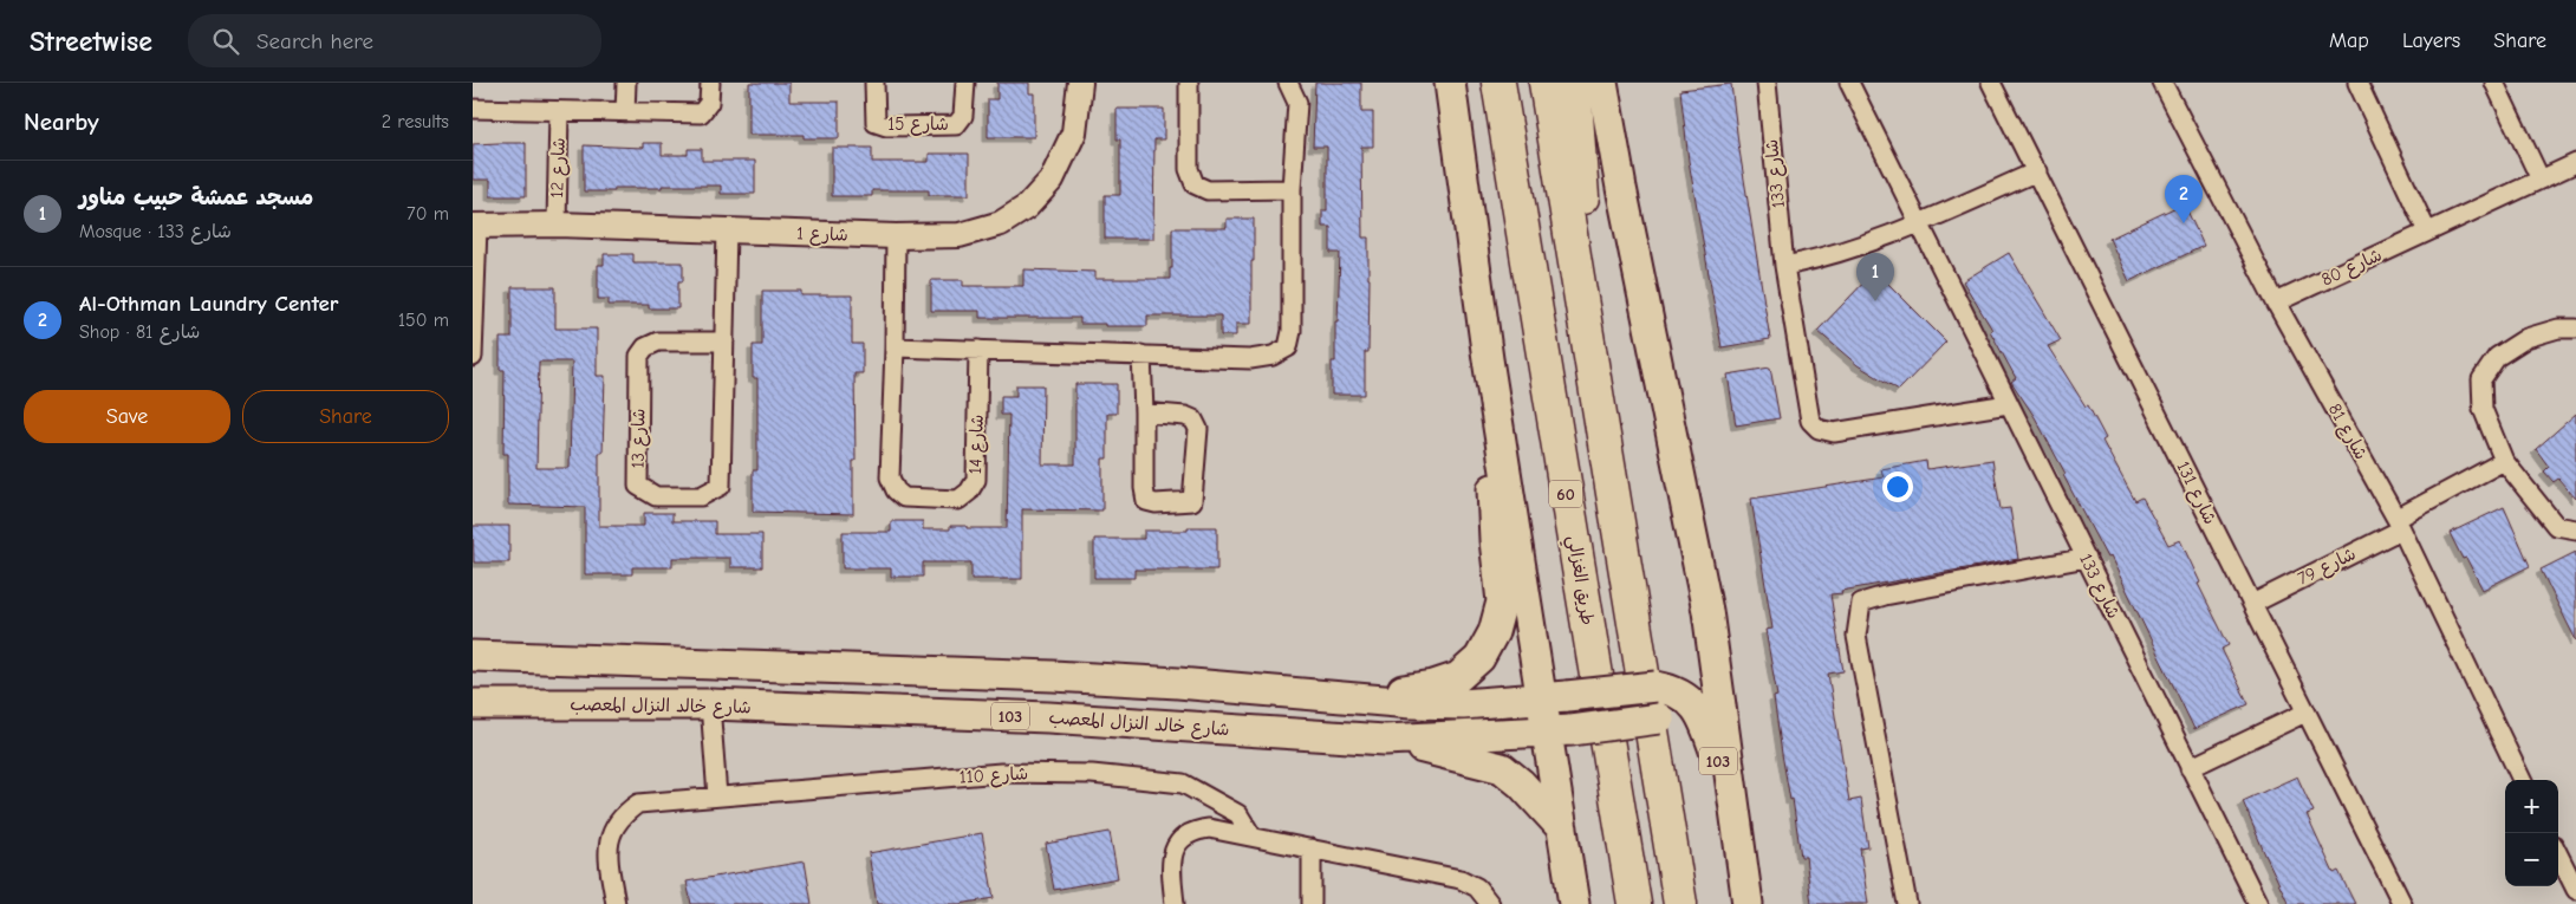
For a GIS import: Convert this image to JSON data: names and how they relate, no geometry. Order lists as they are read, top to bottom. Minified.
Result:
{"streets":{"highway":["60","طريق الغزالي"],"main road":["شارع خالد النزال المعصب","103"],"street":["شارع 15","شارع 12","شارع 133","شارع 1","شارع 80","شارع 81","شارع 13","شارع 14","شارع 131","شارع 79","شارع 110"]},"crossings":[["شارع 12","شارع 1"],["شارع 1","شارع 13"],["شارع 1","شارع 14"],["شارع 80","شارع 81"],["شارع 81","شارع 79"],["شارع 131","شارع 79"],["شارع خالد النزال المعصب","103"]],"page":{"header":"Streetwise","search":"Search here","nav":["Map","Layers","Share"],"heading":["Nearby","2 results"],"list":[{"mark":"1","name":"مسجد عمشة حبيب مناور","note":"Mosque · شارع 133","value":"70 m"},{"mark":"2","name":"Al-Othman Laundry Center","note":"Shop · شارع 81","value":"150 m"}],"pins":["2","1"],"buttons":["Save","Share"],"map_buttons":["+","−"]}}
